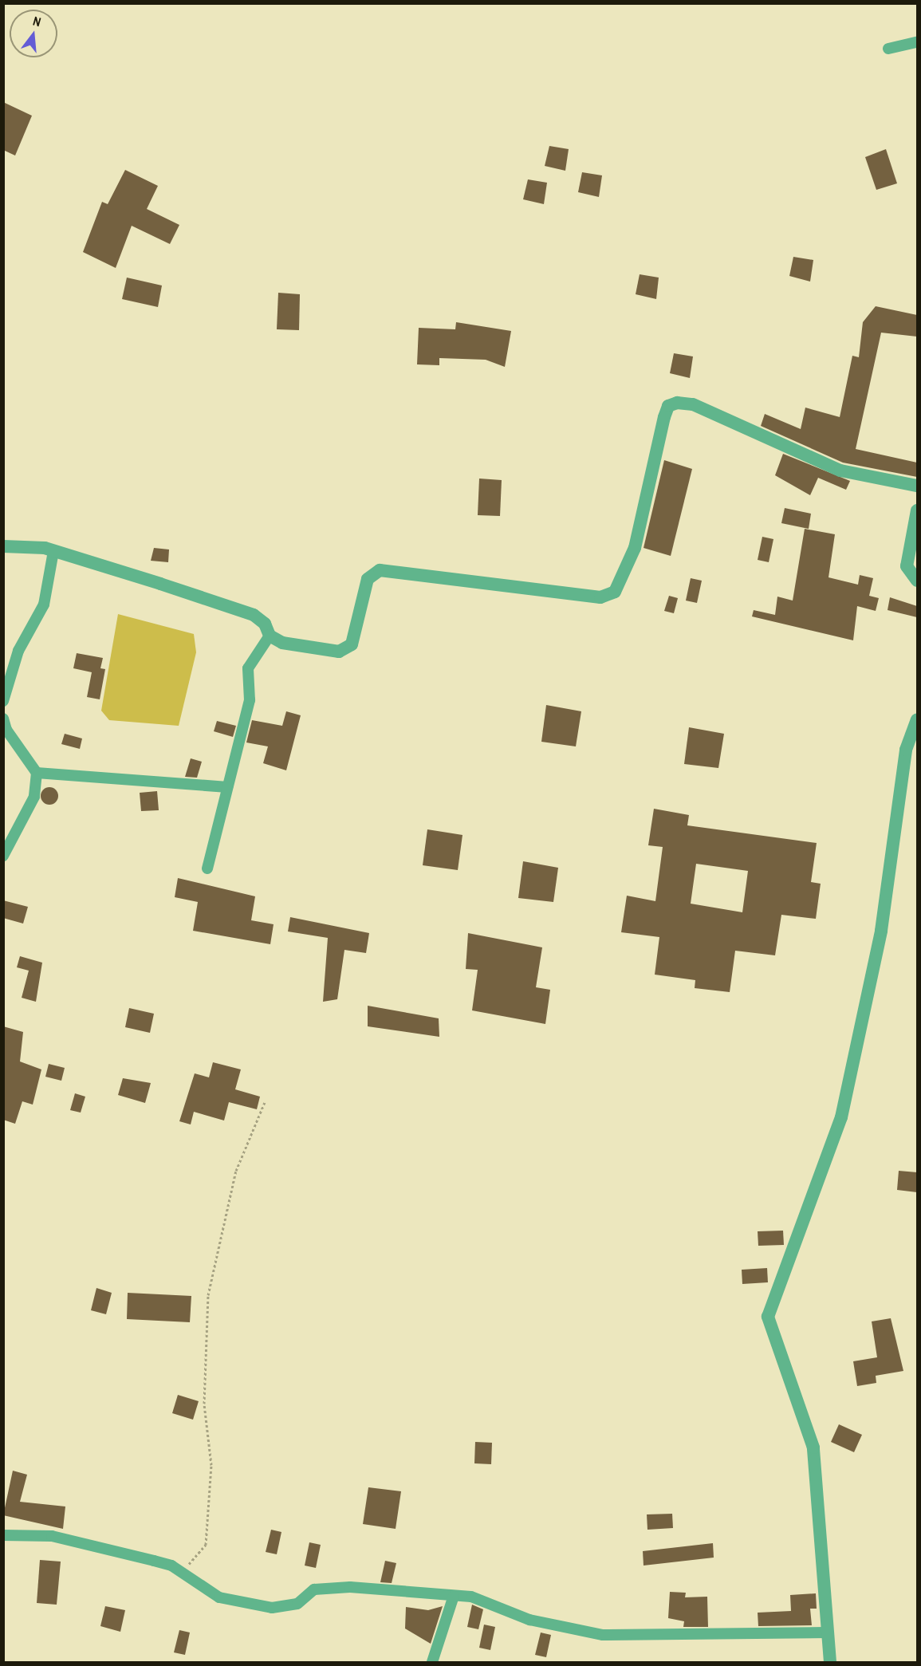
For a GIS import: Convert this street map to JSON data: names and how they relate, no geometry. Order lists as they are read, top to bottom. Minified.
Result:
{"north":"top"}
